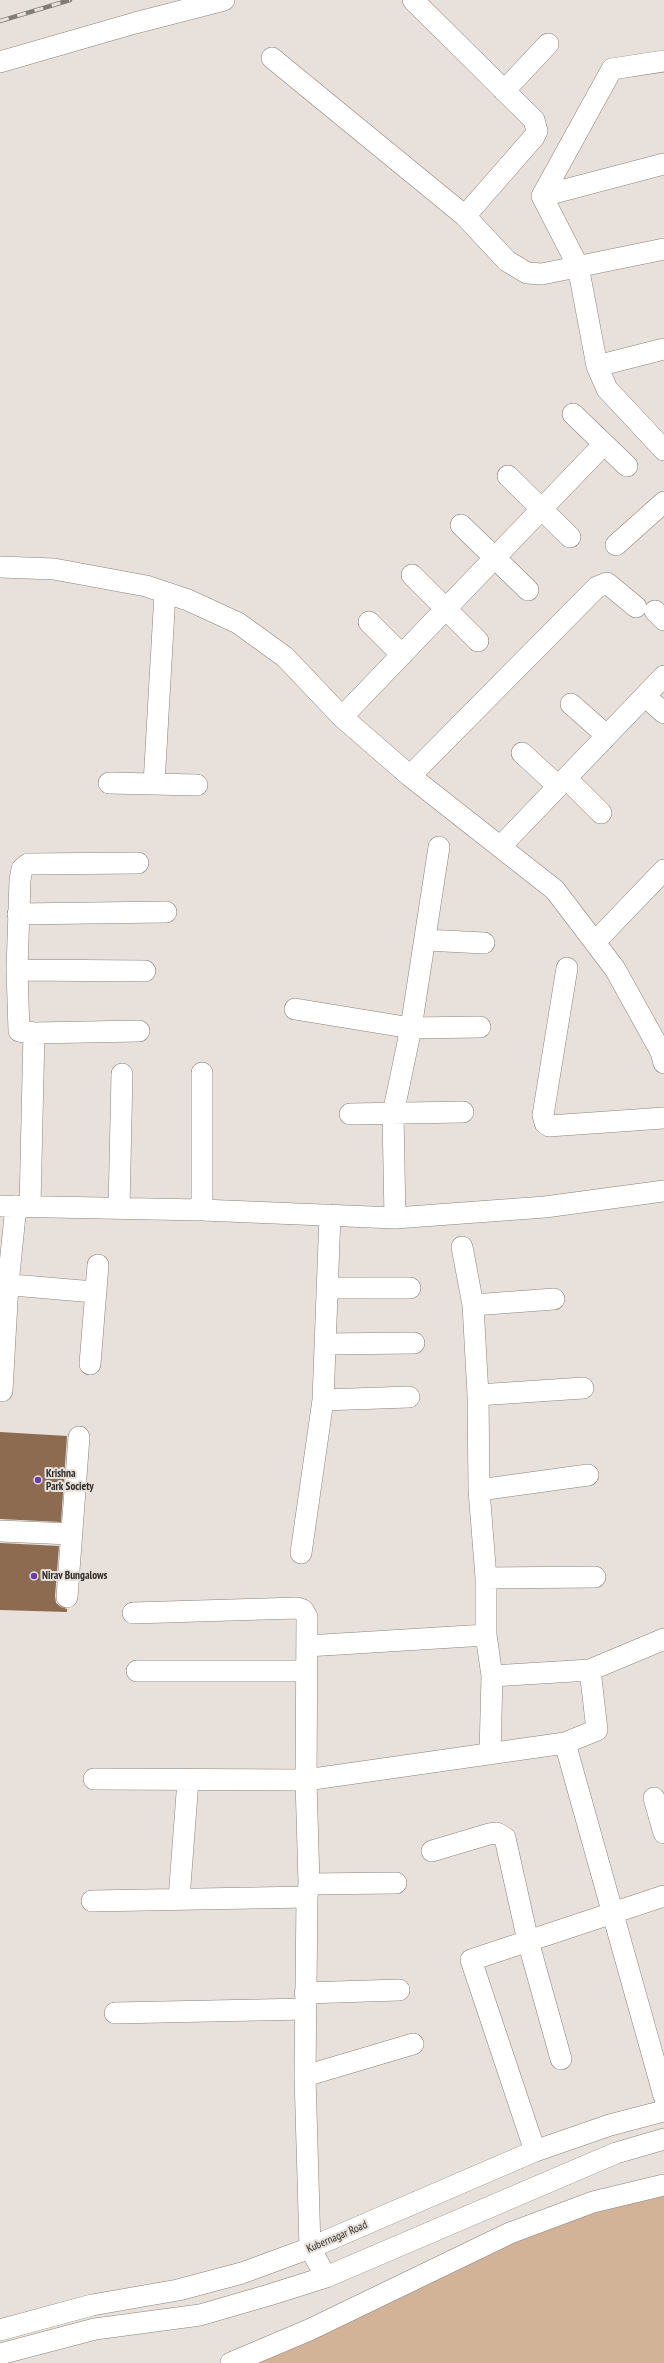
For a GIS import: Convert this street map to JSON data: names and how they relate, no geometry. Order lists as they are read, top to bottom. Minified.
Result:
{"streets":{"street":["Kubernagar Road"]},"places":["Krishna Park Society","Nirav Bungalows"]}
